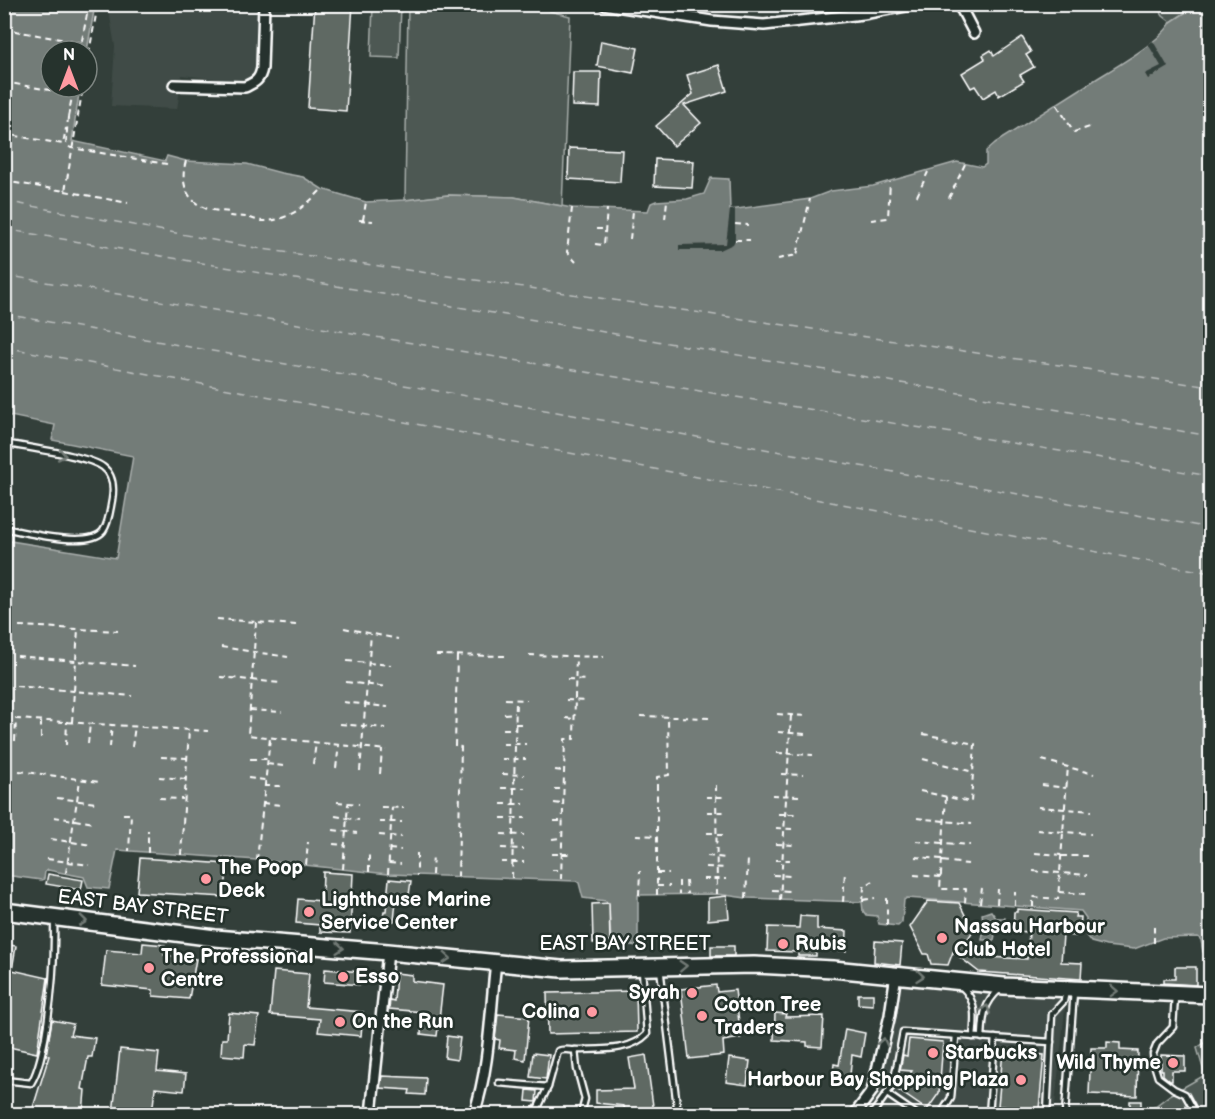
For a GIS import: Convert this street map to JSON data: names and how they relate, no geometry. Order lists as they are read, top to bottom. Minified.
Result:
{"streets":{"highway":["EAST BAY STREET"]},"one_way":["EAST BAY STREET"],"places":["The Poop Deck","Lighthouse Marine Service Center","Nassau Harbour Club Hotel","Rubis","The Professional Centre","Esso","Syrah","Colina","Cotton Tree Traders","On the Run","Starbucks","Wild Thyme","Harbour Bay Shopping Plaza"],"north":"top"}
